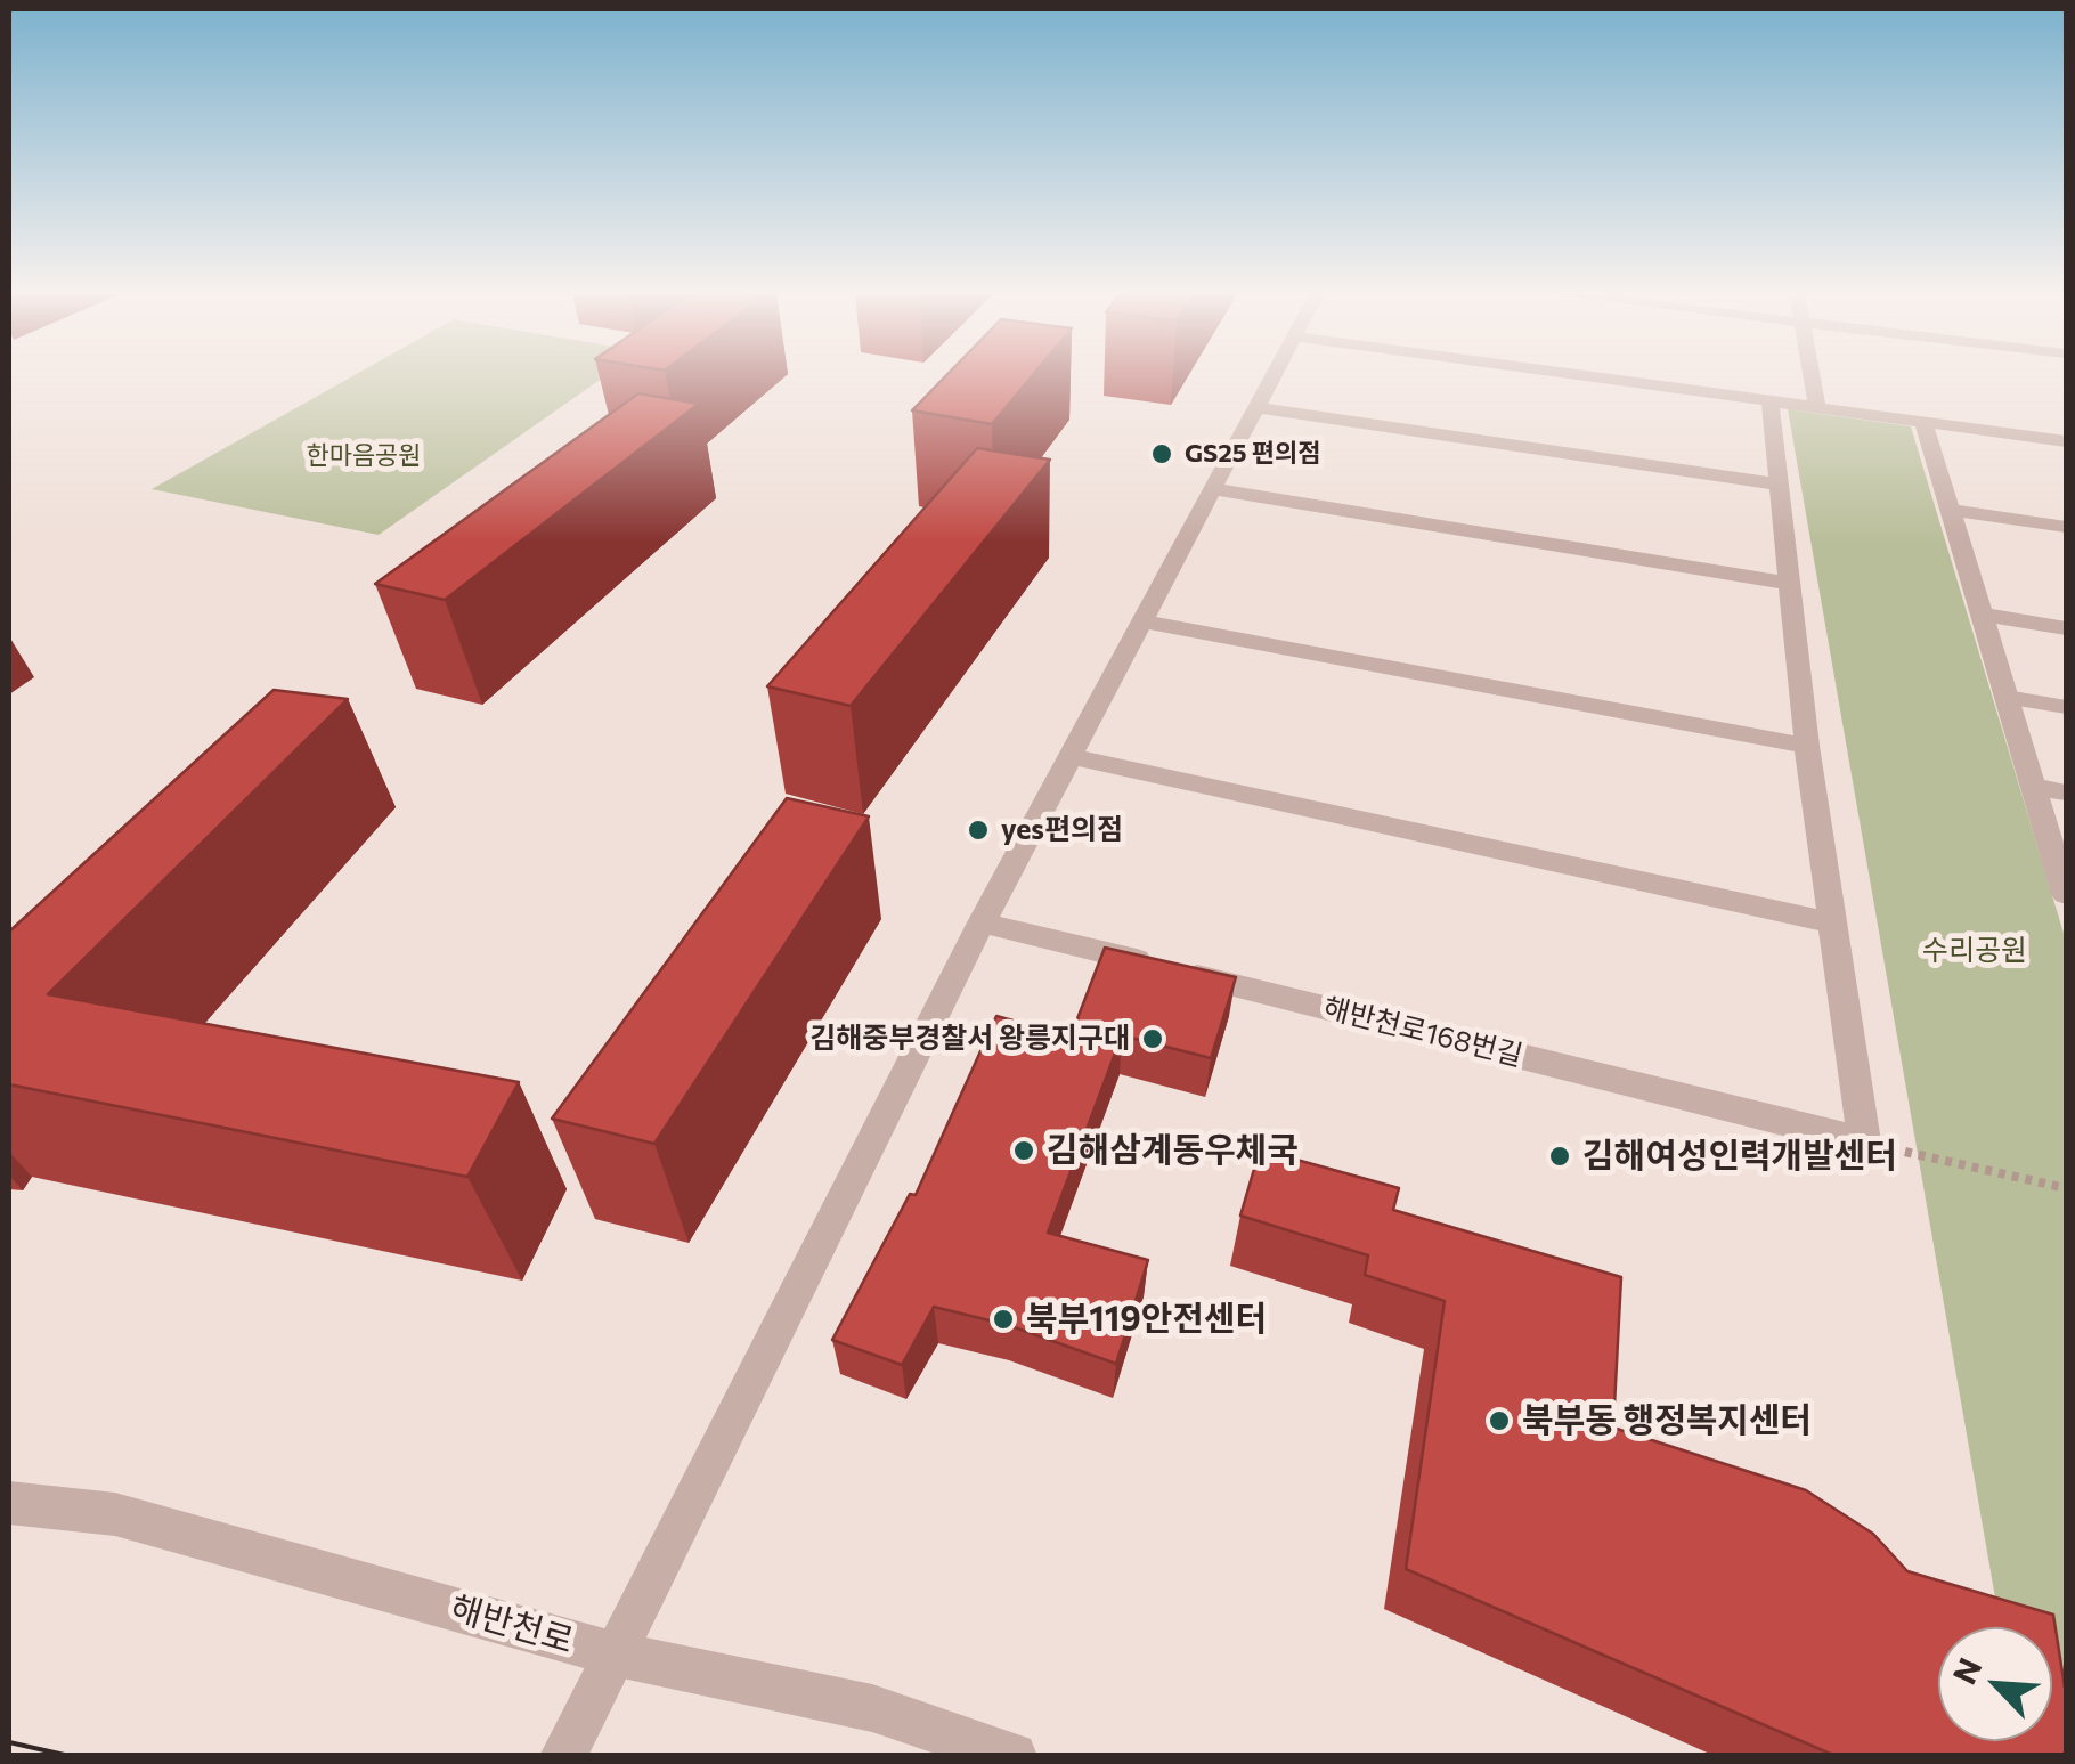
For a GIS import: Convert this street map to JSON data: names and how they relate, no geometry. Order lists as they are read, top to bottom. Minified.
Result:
{"streets":{"street":["해반천로168번길","해반천로"]},"parks":["한마음공원","수리공원"],"places":["GS25 편의점","yes편의점","김해중부경찰서 왕릉지구대","김해삼계동우체국","김해여성인력개발센터","북부119안전센터","북부동 행정복지센터"],"north":"top left"}
